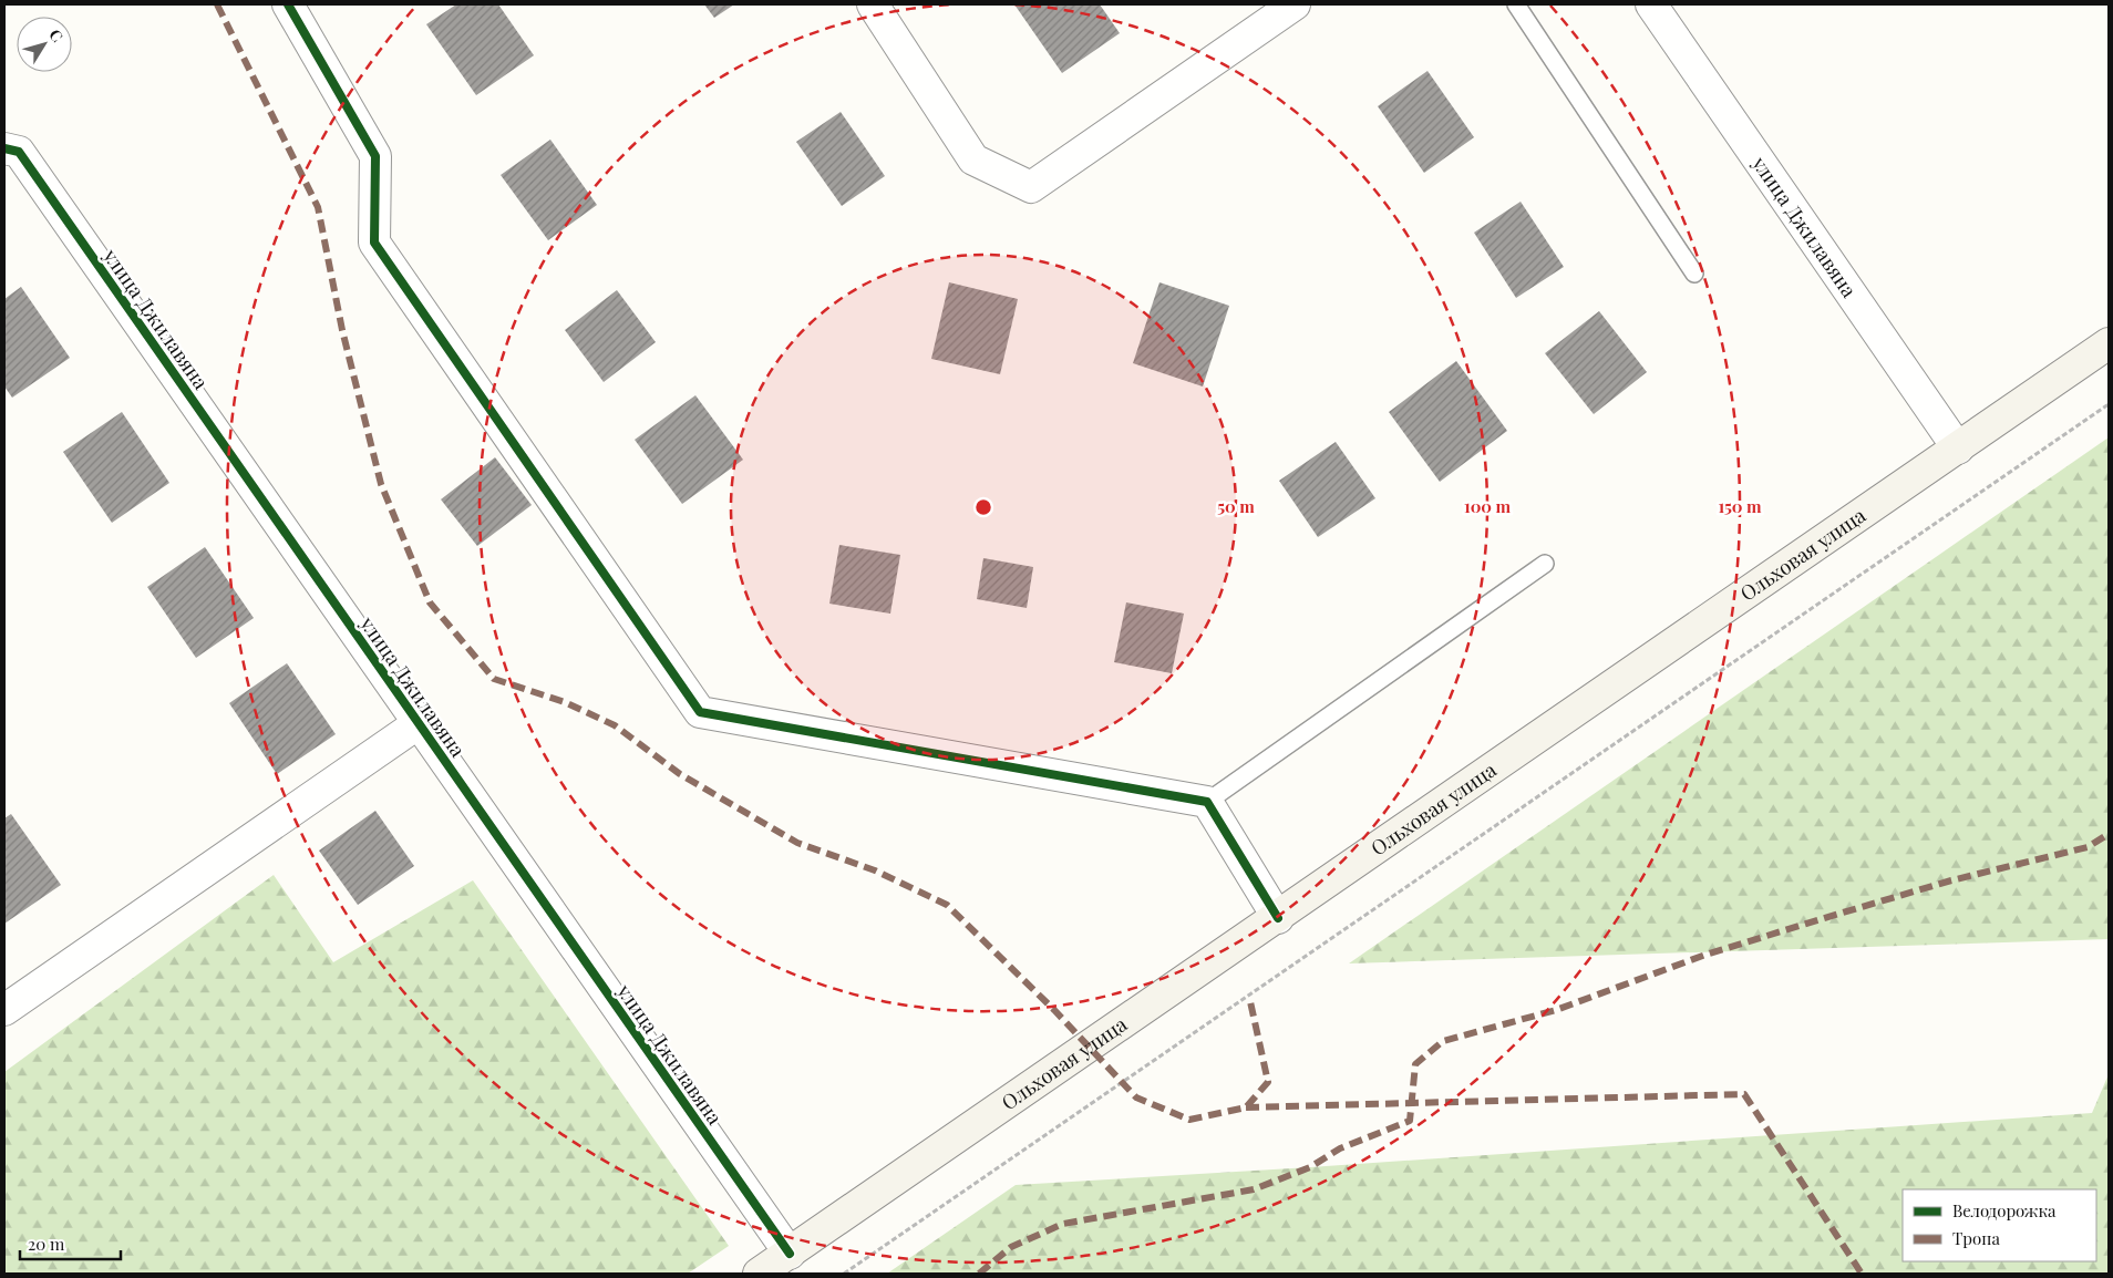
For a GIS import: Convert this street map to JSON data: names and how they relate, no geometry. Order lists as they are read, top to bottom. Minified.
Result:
{"streets":{"main road":["Ольховая улица"],"street":["улица Джилавяна"]},"crossings":[["улица Джилавяна","Ольховая улица"]],"legend":["Велодорожка","Тропа"],"scale_bar":"20 m","north":"top right","rings":["50 m","100 m","150 m"]}
